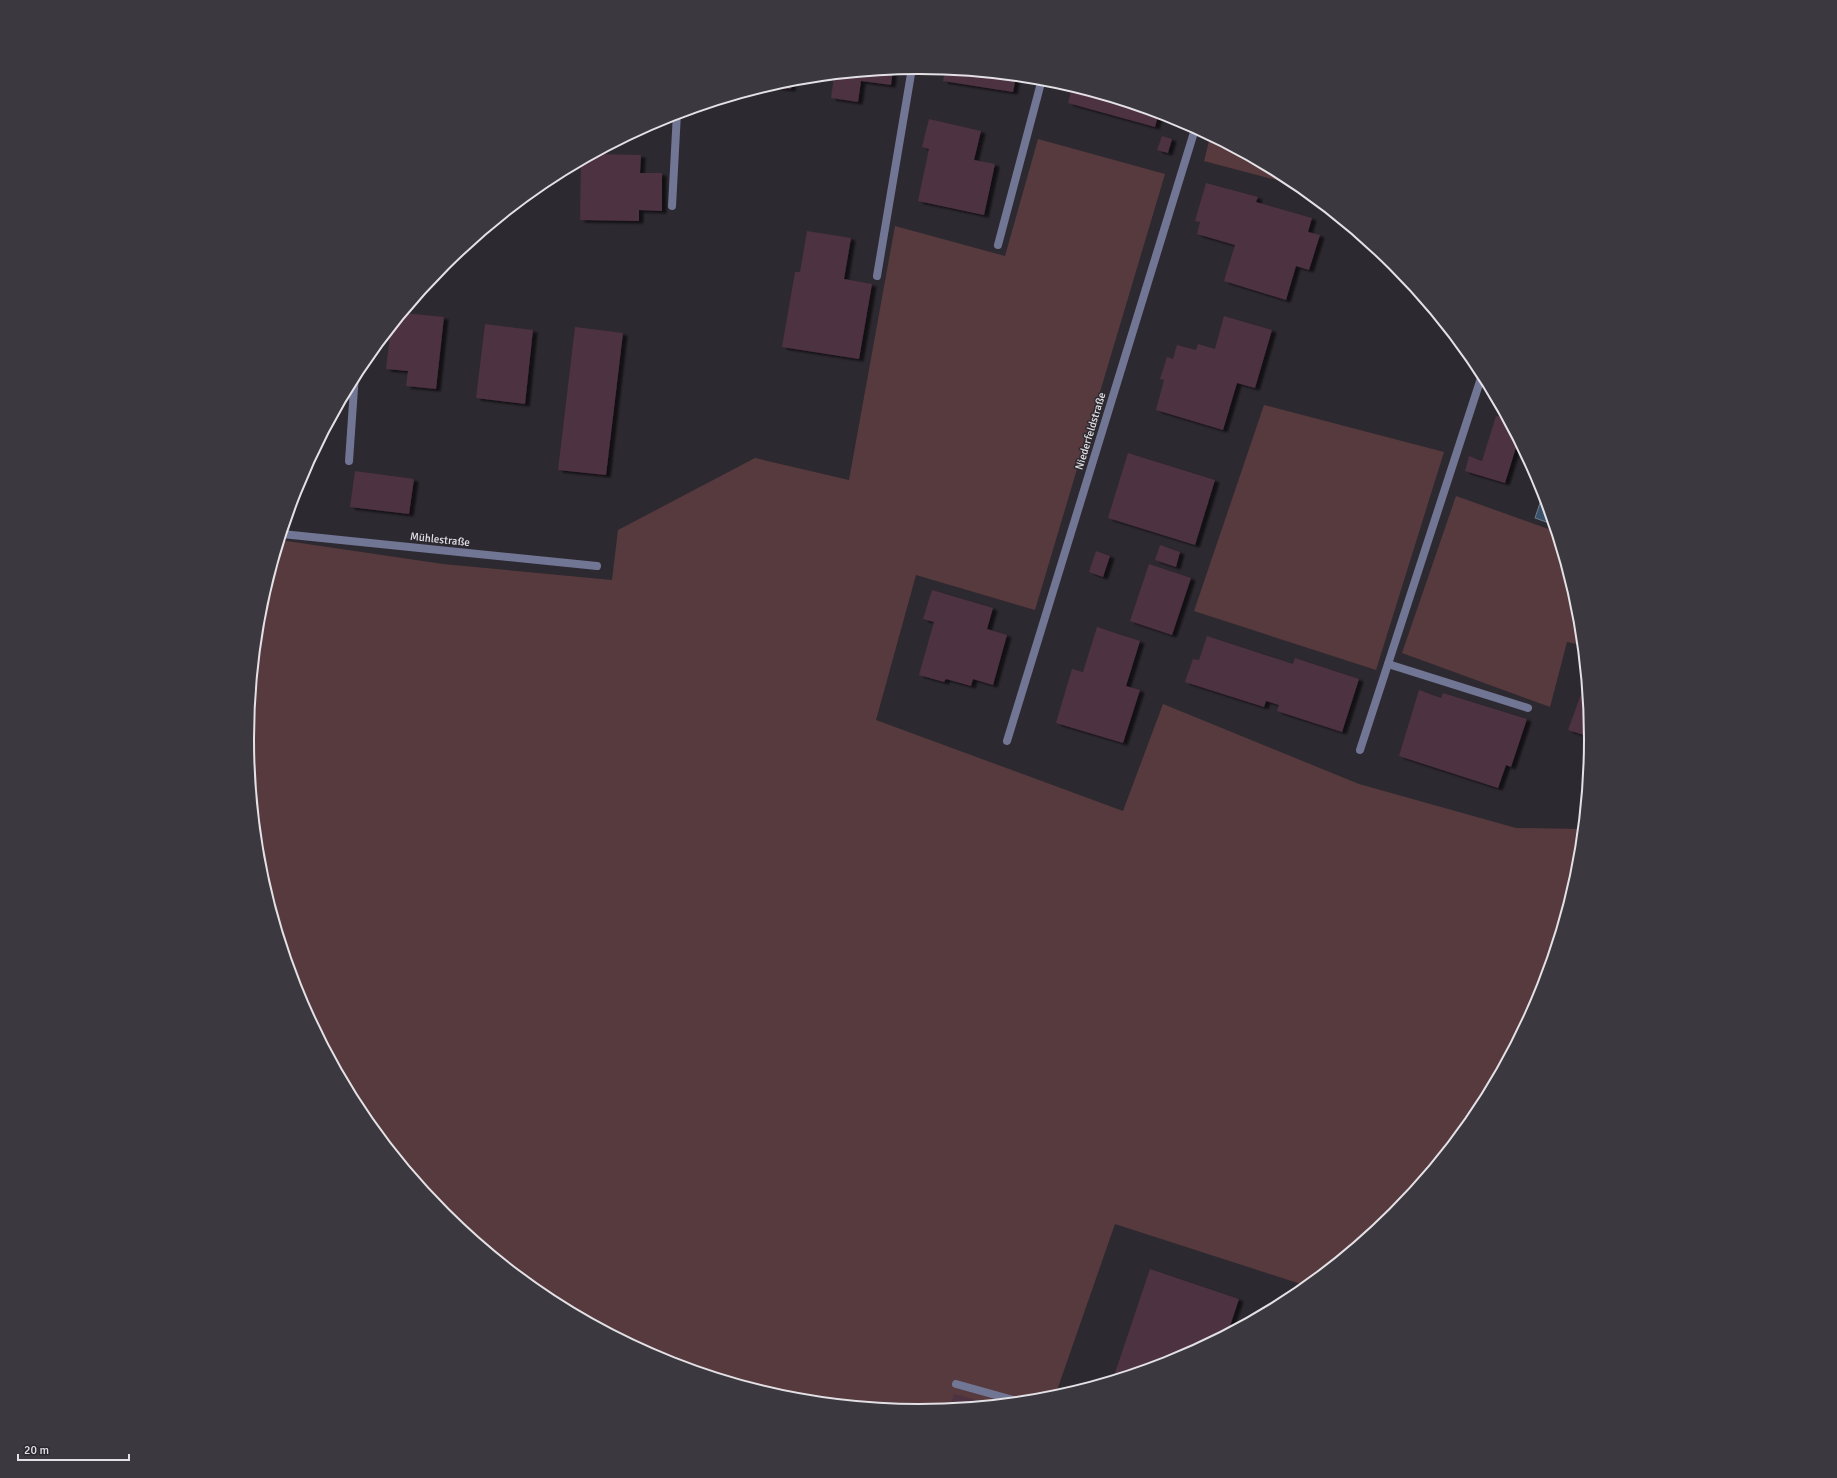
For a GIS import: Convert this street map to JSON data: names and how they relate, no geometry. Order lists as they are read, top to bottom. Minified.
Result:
{"streets":{"street":["Niederfeldstraße","Mühlestraße"]},"scale_bar":"20 m"}
